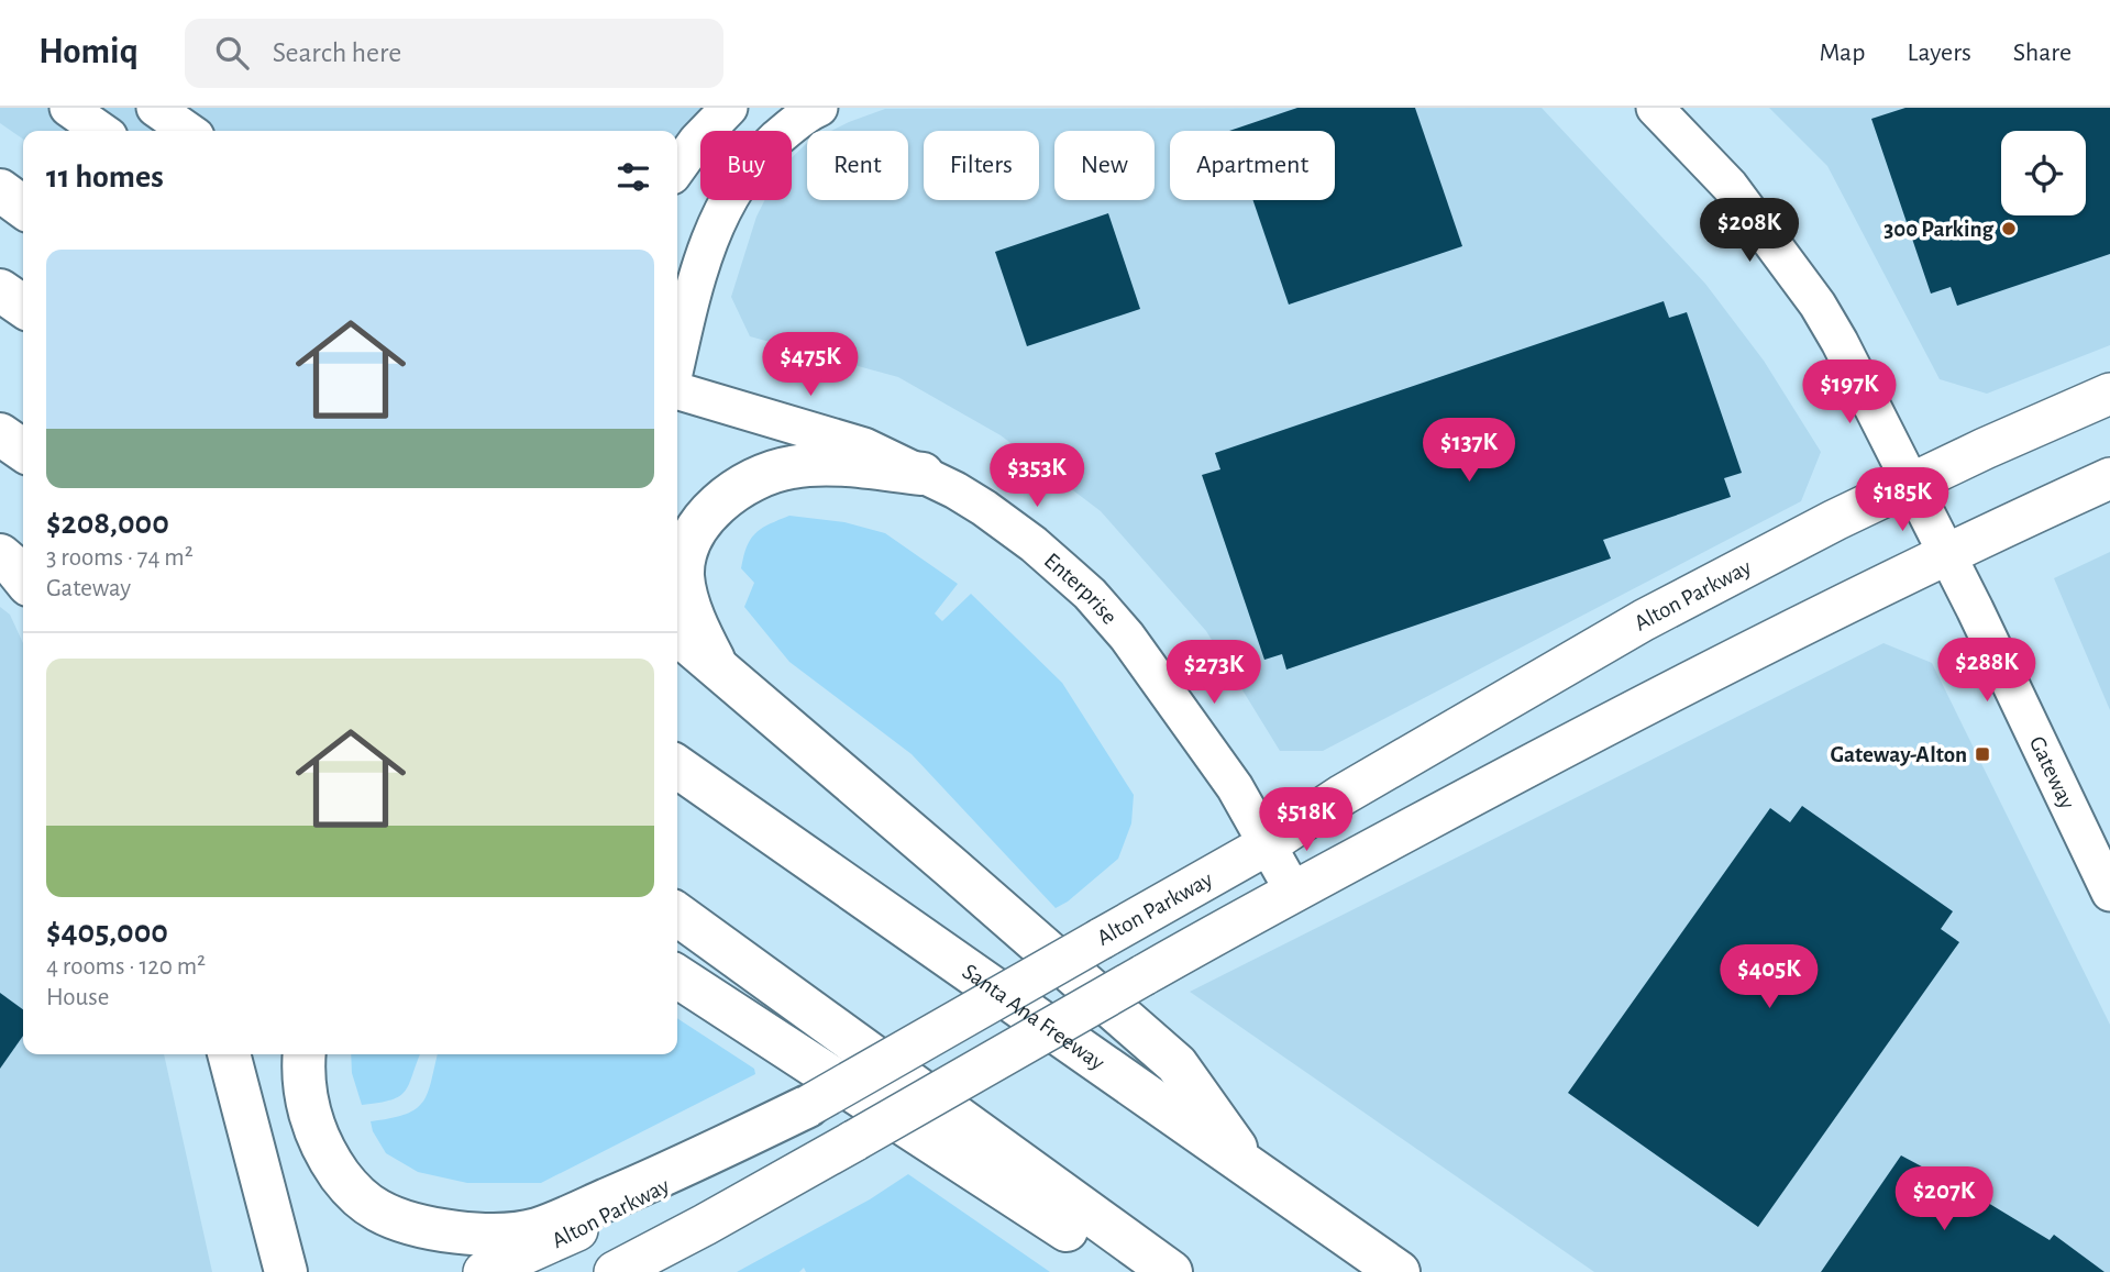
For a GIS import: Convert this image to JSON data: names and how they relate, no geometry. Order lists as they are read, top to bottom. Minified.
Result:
{"streets":{"highway":["Santa Ana Freeway"],"main road":["Alton Parkway"],"street":["Enterprise","Gateway"]},"crossings":[["Enterprise","Alton Parkway"],["Alton Parkway","Gateway"]],"places":{"other":["300 Parking"],"transit":["Gateway-Alton"]},"page":{"header":"Homiq","search":"Search here","nav":["Map","Layers","Share"],"chip":["Buy","Rent","Filters","New","Apartment"],"heading":"11 homes","price":["$208K","$475K","$197K","$137K","$353K","$185K","$288K","$273K","$518K","$405K","$207K"],"list":[{"name":"$208,000","note":"3 rooms · 74 m² · Gateway"},{"name":"$405,000","note":"4 rooms · 120 m² · House"}]}}
